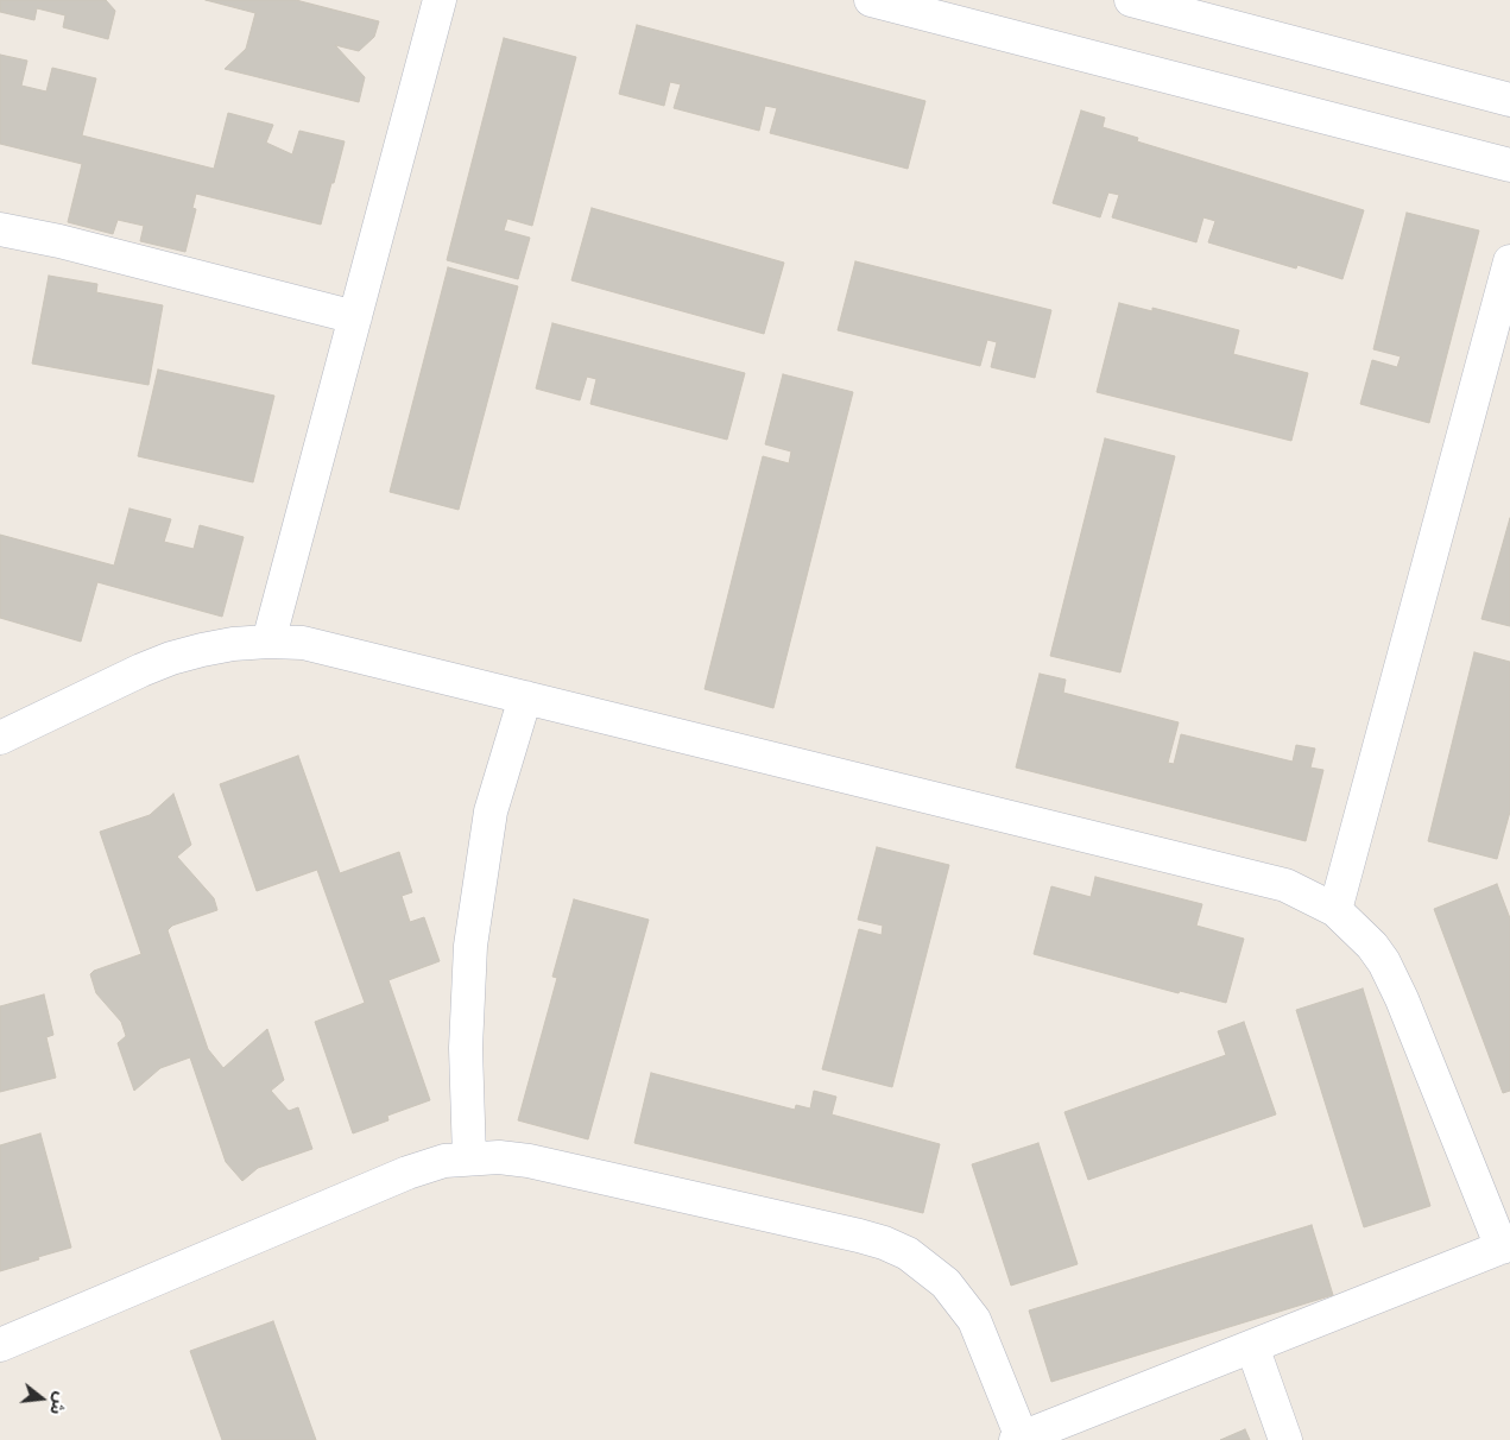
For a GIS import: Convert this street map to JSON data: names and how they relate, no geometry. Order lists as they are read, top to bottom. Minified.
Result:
{"north":"right"}
